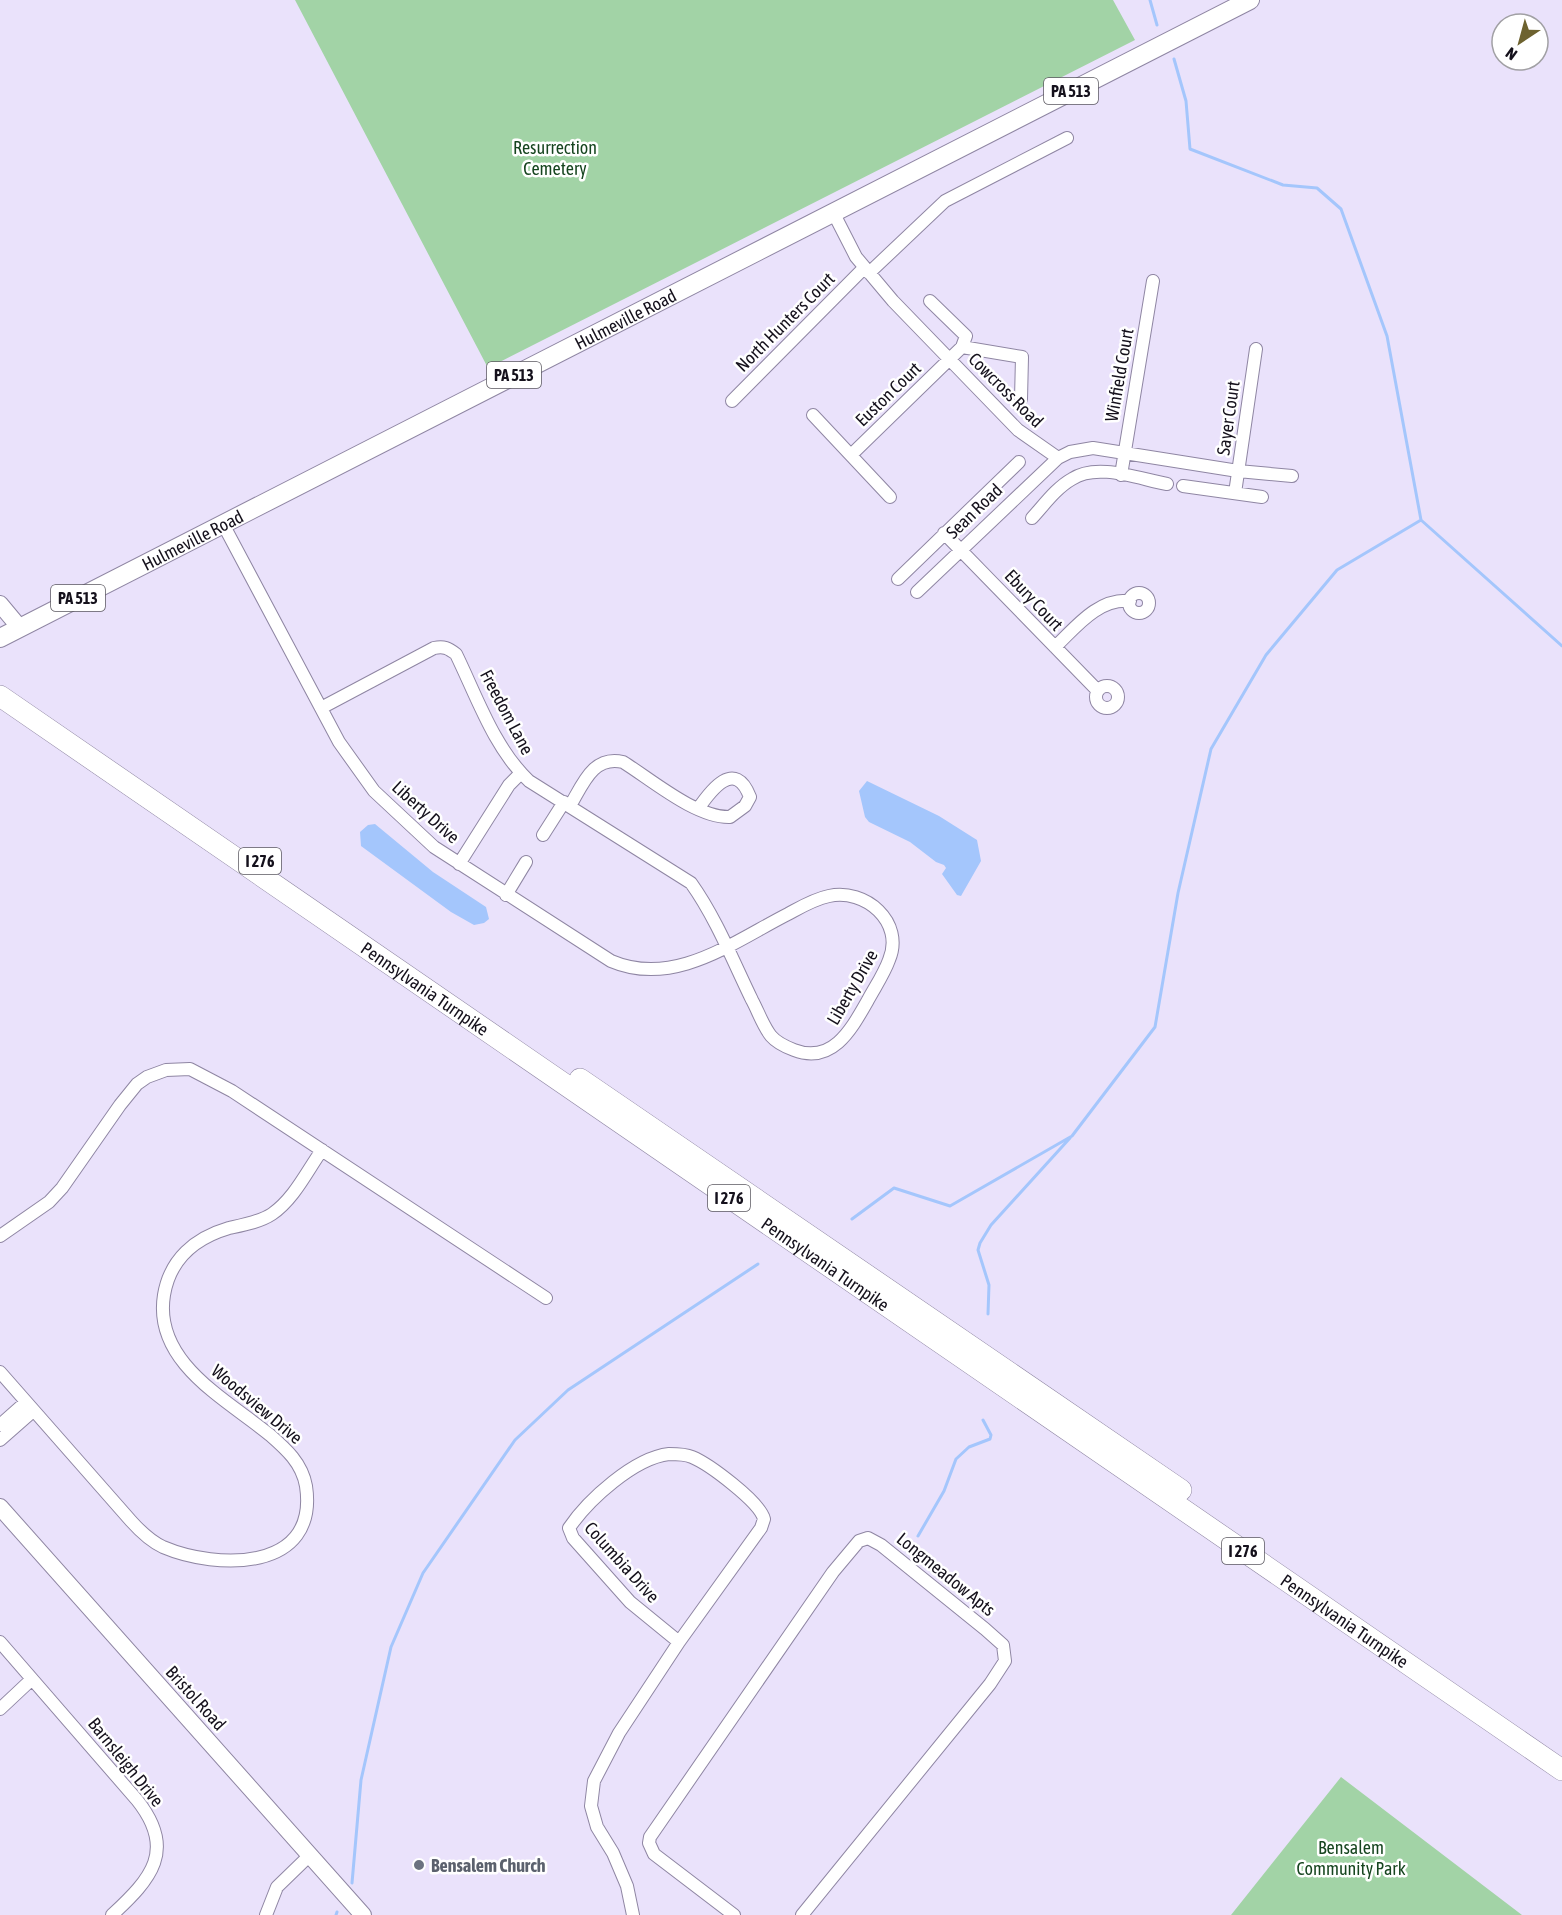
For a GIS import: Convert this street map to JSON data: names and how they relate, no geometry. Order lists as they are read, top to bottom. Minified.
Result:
{"streets":{"highway":["I 276","Pennsylvania Turnpike"],"main road":["PA 513","Hulmeville Road","Bristol Road"],"street":["North Hunters Court","Winfield Court","Cowcross Road","Euston Court","Sayer Court","Sean Road","Ebury Court","Freedom Lane","Liberty Drive","Woodsview Drive","Columbia Drive","Longmeadow Apts","Barnsleigh Drive"]},"crossings":[["Hulmeville Road","Cowcross Road"],["Hulmeville Road","Liberty Drive"],["North Hunters Court","Cowcross Road"],["Cowcross Road","Euston Court"],["Cowcross Road","Sean Road"],["Sean Road","Ebury Court"],["Freedom Lane","Liberty Drive"]],"parks":["Resurrection Cemetery","Bensalem Community Park"],"places":["Bensalem Church"],"north":"bottom left"}
